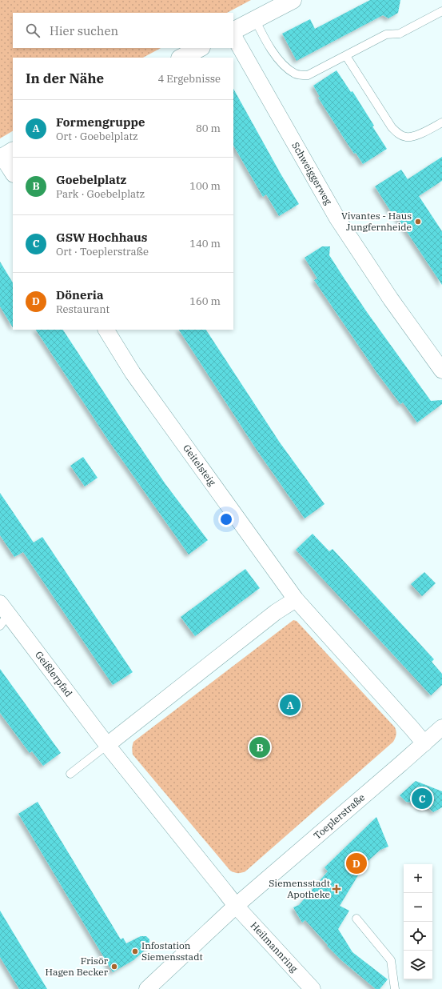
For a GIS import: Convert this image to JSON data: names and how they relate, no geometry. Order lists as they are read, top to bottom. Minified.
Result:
{"streets":{"street":["Schweiggerweg","Geitelsteig","Geißlerpfad","Toeplerstraße","Heilmannring"]},"crossings":[["Geitelsteig","Toeplerstraße"],["Geißlerpfad","Toeplerstraße"],["Geißlerpfad","Heilmannring"],["Toeplerstraße","Heilmannring"]],"places":{"other":["Vivantes - Haus Jungfernheide","Infostation Siemensstadt","Frisör Hagen Becker"],"health":["Siemensstadt Apotheke"]},"page":{"search":"Hier suchen","heading":["In der Nähe","4 Ergebnisse"],"list":[{"mark":"A","name":"Formengruppe","note":"Ort · Goebelplatz","value":"80 m"},{"mark":"B","name":"Goebelplatz","note":"Park · Goebelplatz","value":"100 m"},{"mark":"C","name":"GSW Hochhaus","note":"Ort · Toeplerstraße","value":"140 m"},{"mark":"D","name":"Döneria","note":"Restaurant","value":"160 m"}],"pins":["A","B","C","D"],"map_buttons":["+","−"]}}
